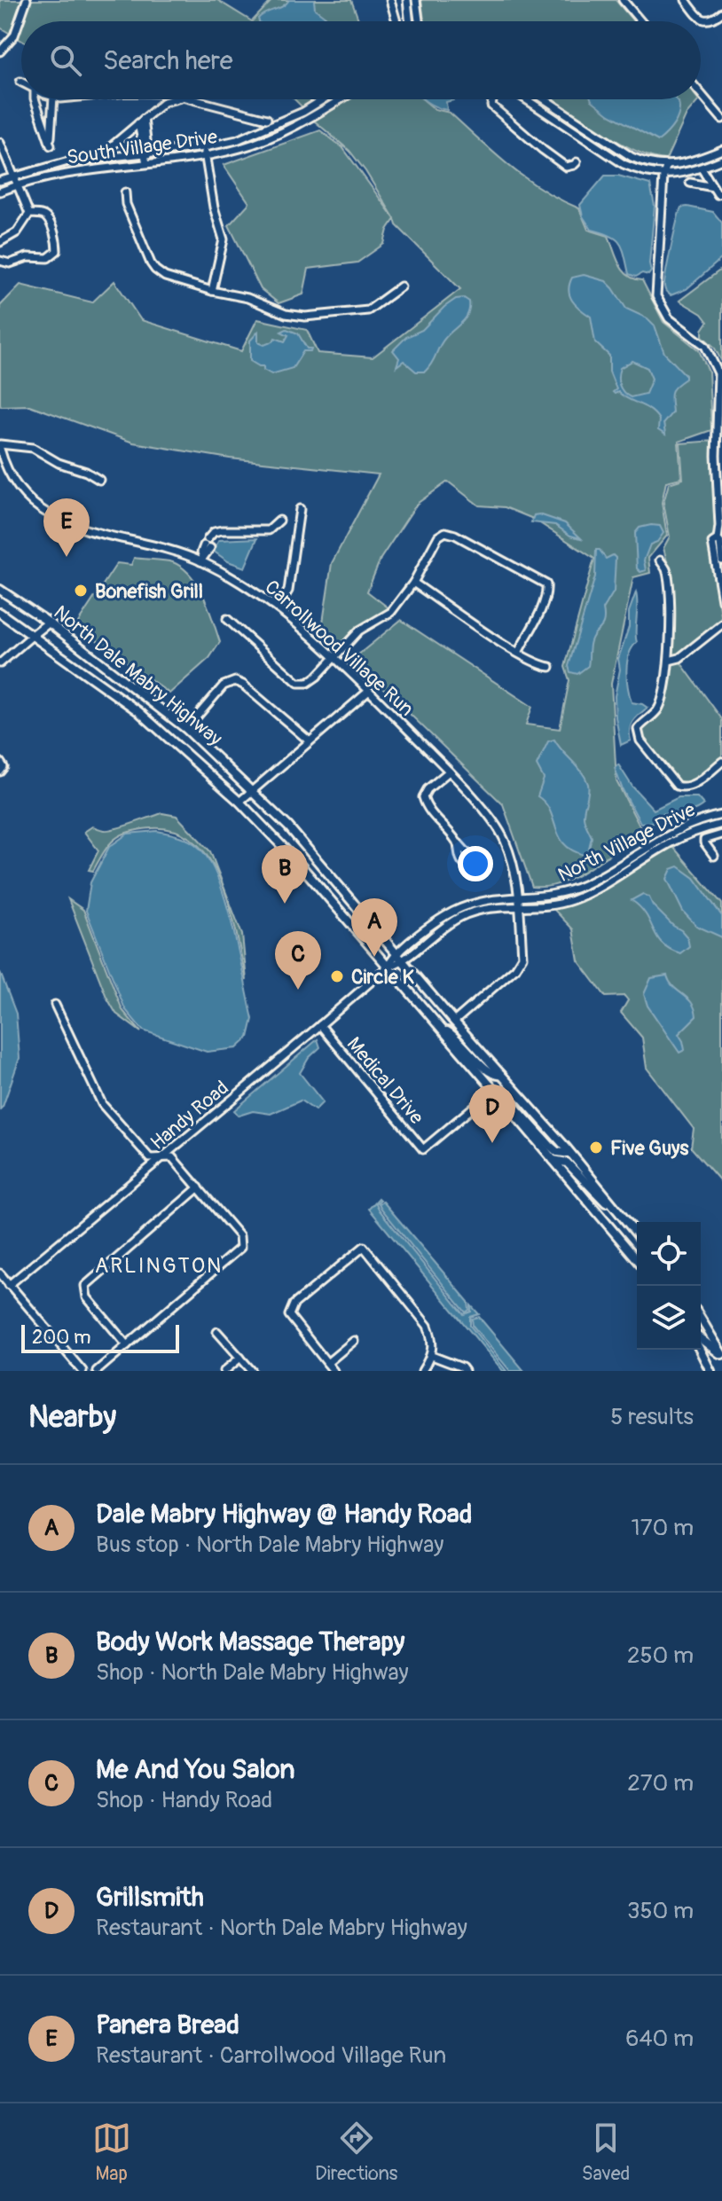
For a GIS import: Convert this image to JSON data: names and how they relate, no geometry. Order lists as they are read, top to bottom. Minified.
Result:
{"streets":{"main road":["North Dale Mabry Highway"],"street":["South Village Drive","Carrollwood Village Run","North Village Drive","Medical Drive","Handy Road"]},"crossings":[["Carrollwood Village Run","North Dale Mabry Highway"],["Carrollwood Village Run","North Village Drive"],["North Dale Mabry Highway","North Village Drive"],["North Dale Mabry Highway","Medical Drive"],["North Dale Mabry Highway","Handy Road"],["North Village Drive","Handy Road"],["Medical Drive","Handy Road"]],"districts":["ARLINGTON"],"places":["Bonefish Grill","Circle K","Five Guys"],"scale_bar":"200 m","page":{"search":"Search here","pins":["E","B","A","C","D"],"scale":"200 m","heading":["Nearby","5 results"],"list":[{"mark":"A","name":"Dale Mabry Highway @ Handy Road","note":"Bus stop · North Dale Mabry Highway","value":"170 m"},{"mark":"B","name":"Body Work Massage Therapy","note":"Shop · North Dale Mabry Highway","value":"250 m"},{"mark":"C","name":"Me And You Salon","note":"Shop · Handy Road","value":"270 m"},{"mark":"D","name":"Grillsmith","note":"Restaurant · North Dale Mabry Highway","value":"350 m"},{"mark":"E","name":"Panera Bread","note":"Restaurant · Carrollwood Village Run","value":"640 m"}],"nav":["Map","Directions","Saved"]}}
